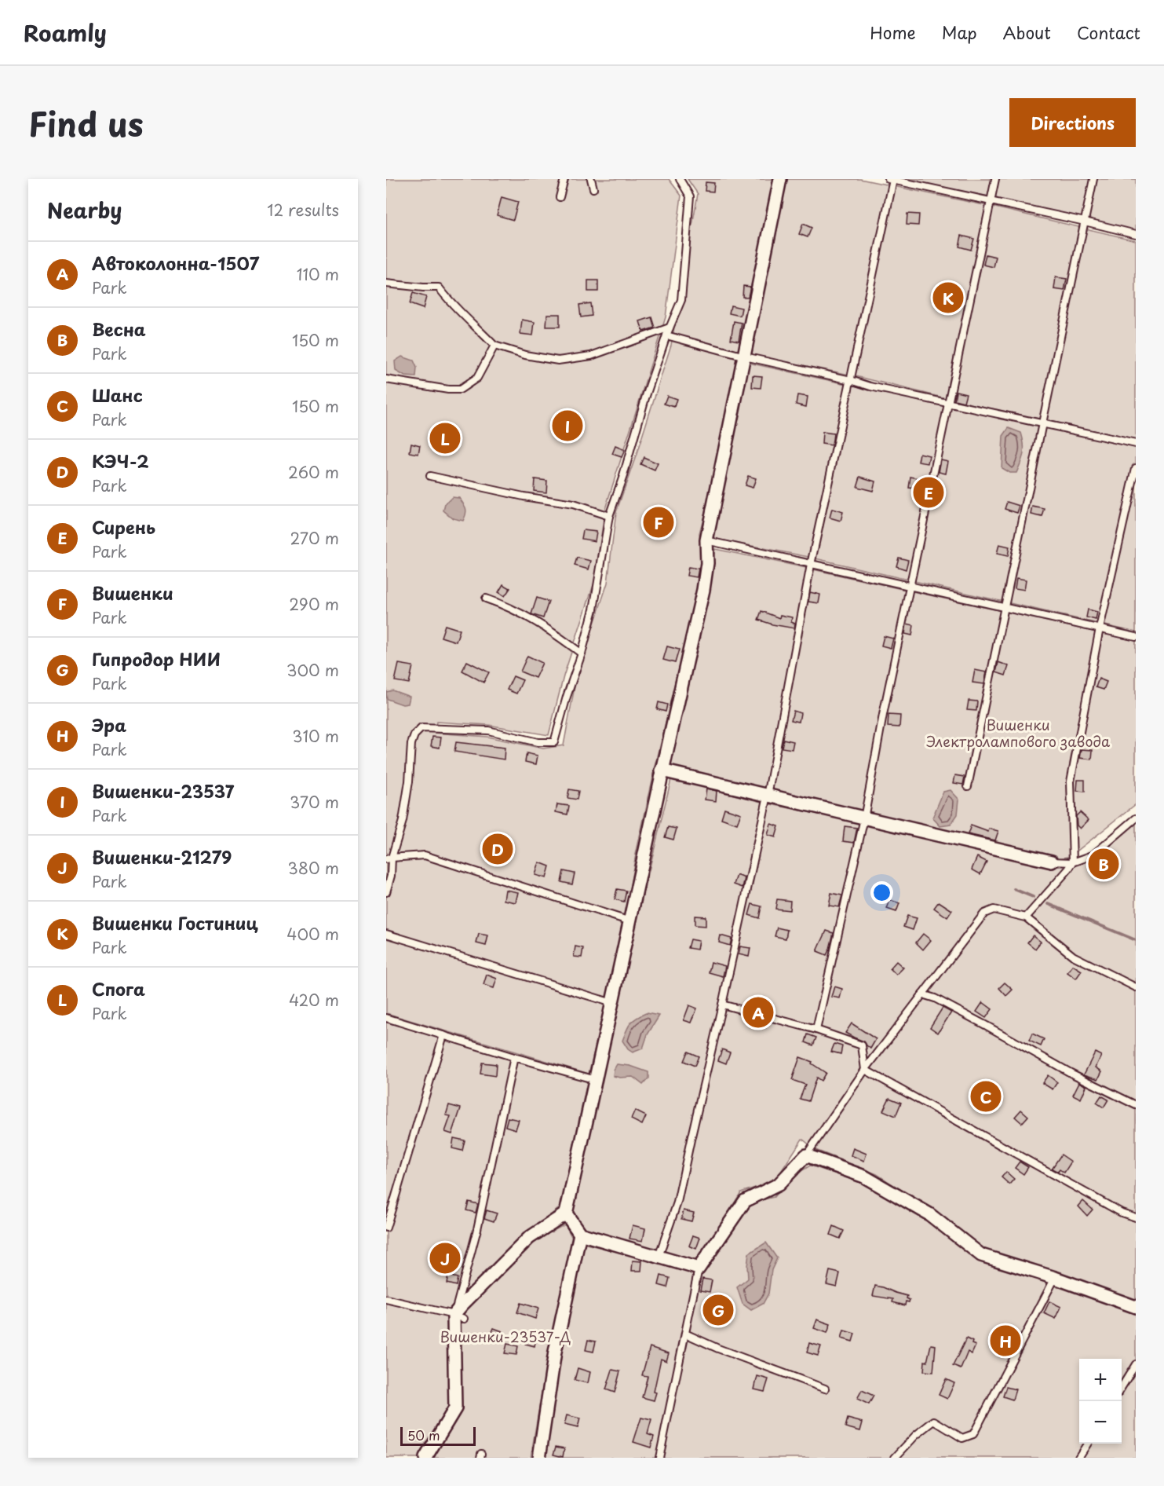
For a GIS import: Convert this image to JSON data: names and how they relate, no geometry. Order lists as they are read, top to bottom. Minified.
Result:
{"parks":["Вишенки Электролампового завода","Вишенки-23537-Д"],"scale_bar":"50 m","page":{"header":"Roamly","nav":["Home","Map","About","Contact"],"title":"Find us","buttons":"Directions","heading":["Nearby","12 results"],"list":[{"mark":"A","name":"Автоколонна-1507","note":"Park","value":"110 m"},{"mark":"B","name":"Весна","note":"Park","value":"150 m"},{"mark":"C","name":"Шанс","note":"Park","value":"150 m"},{"mark":"D","name":"КЭЧ-2","note":"Park","value":"260 m"},{"mark":"E","name":"Сирень","note":"Park","value":"270 m"},{"mark":"F","name":"Вишенки","note":"Park","value":"290 m"},{"mark":"G","name":"Гипродор НИИ","note":"Park","value":"300 m"},{"mark":"H","name":"Эра","note":"Park","value":"310 m"},{"mark":"I","name":"Вишенки-23537","note":"Park","value":"370 m"},{"mark":"J","name":"Вишенки-21279","note":"Park","value":"380 m"},{"mark":"K","name":"Вишенки Гостиниц","note":"Park","value":"400 m"},{"mark":"L","name":"Спога","note":"Park","value":"420 m"}],"pins":["K","I","L","E","F","D","B","A","C","J","G","H"],"map_buttons":["+","−"],"scale":"50 m"}}
